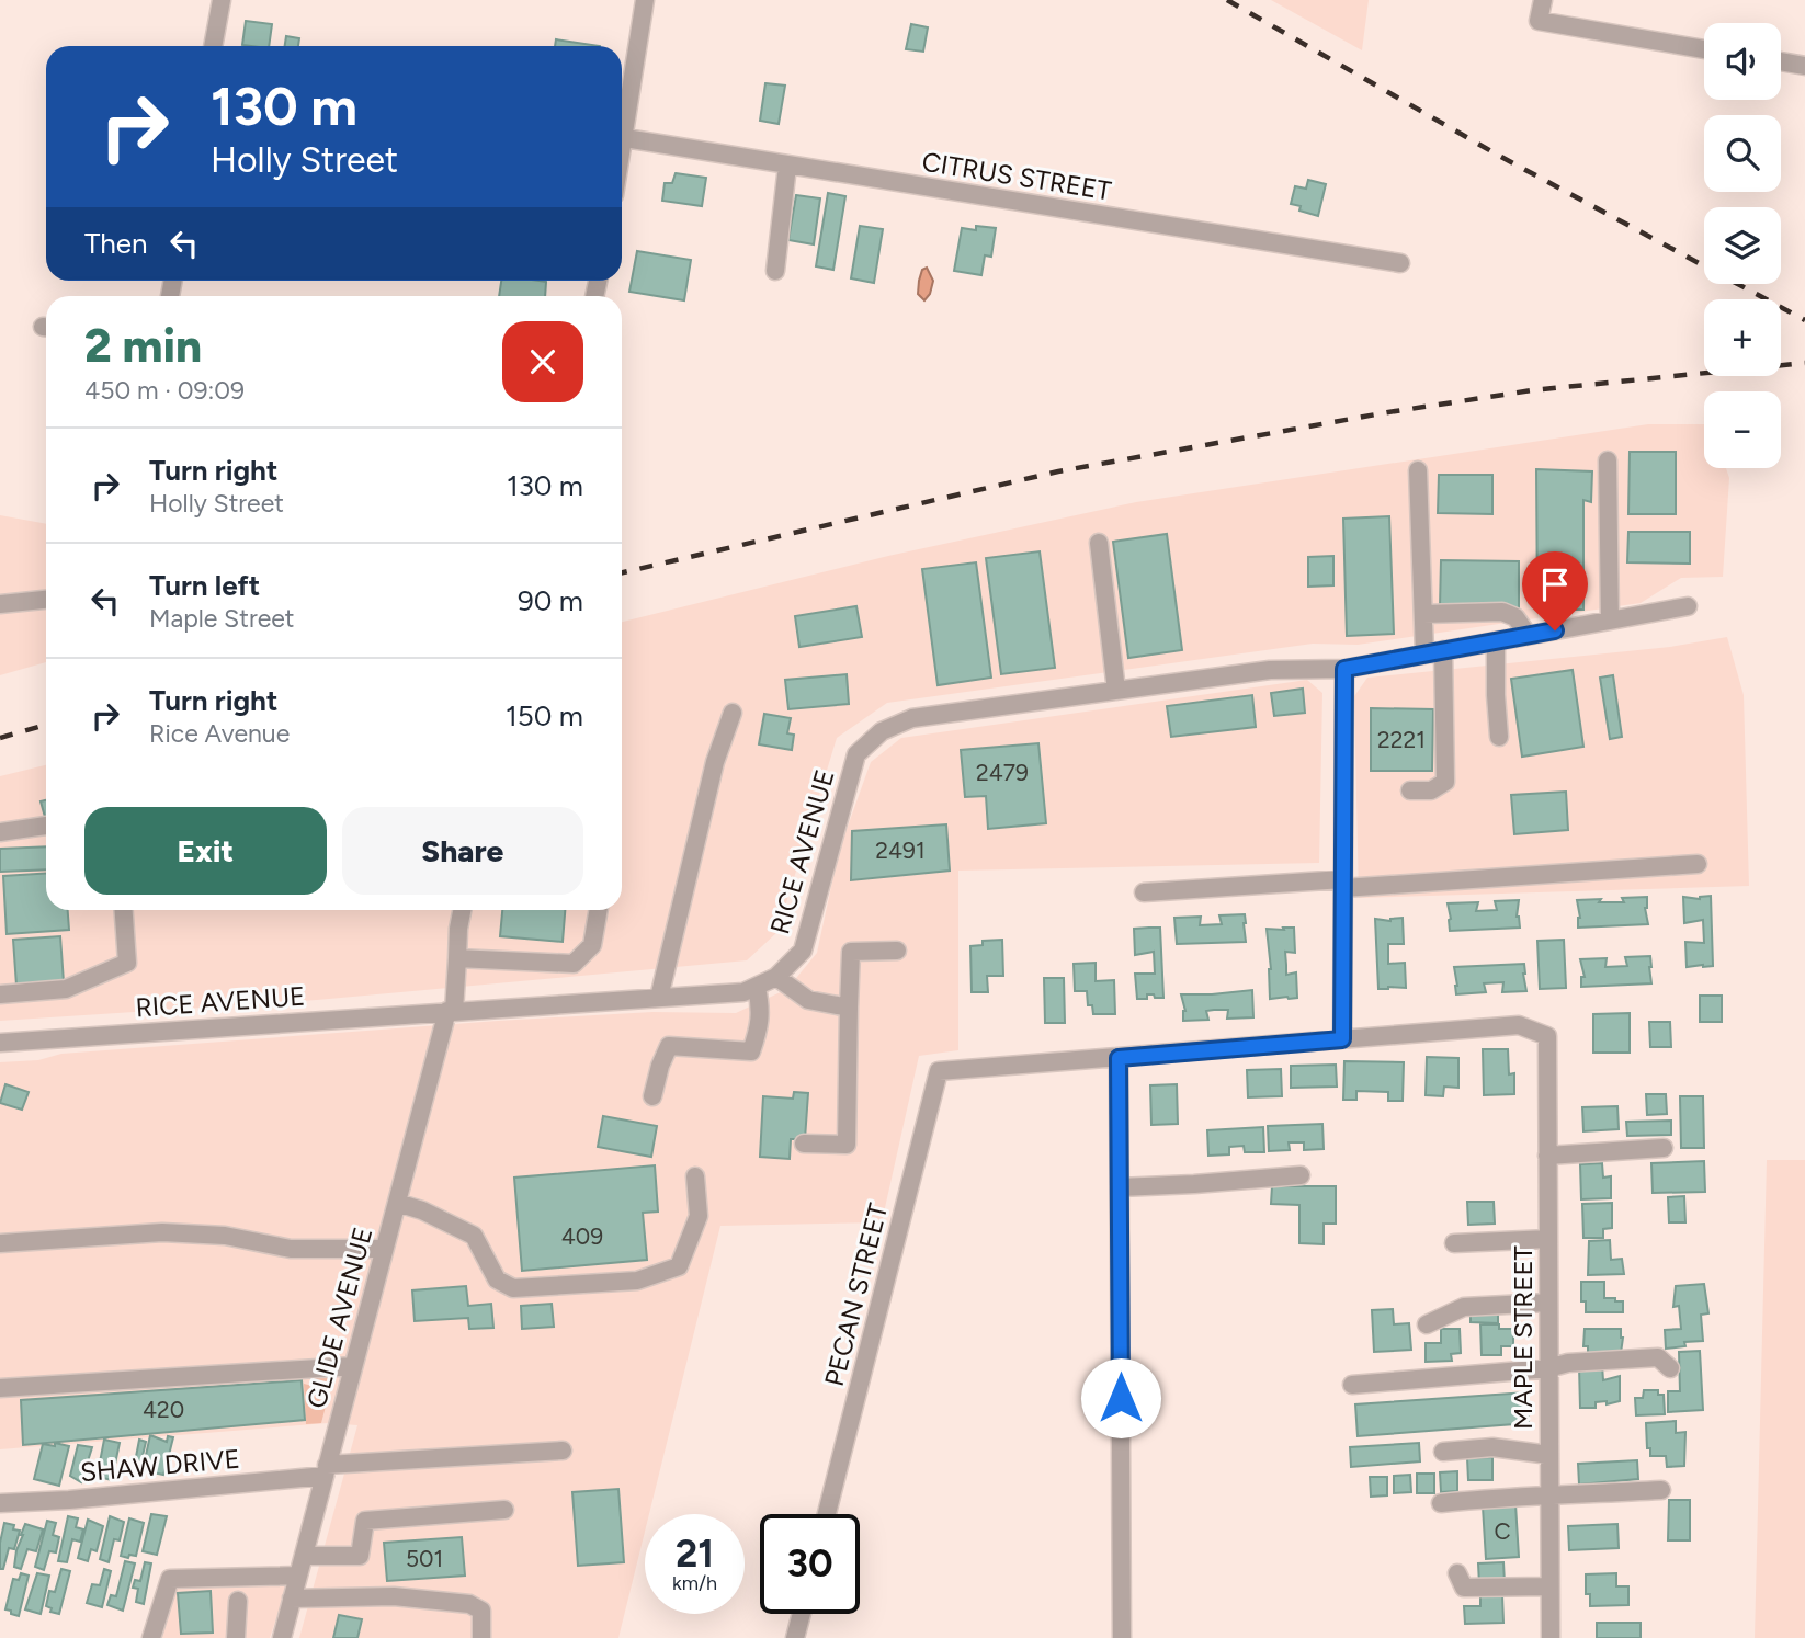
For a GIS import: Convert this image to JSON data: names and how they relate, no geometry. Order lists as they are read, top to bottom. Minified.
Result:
{"streets":{"street":["CITRUS STREET","RICE AVENUE","PECAN STREET","GLIDE AVENUE","MAPLE STREET","SHAW DRIVE"]},"crossings":[["RICE AVENUE","GLIDE AVENUE"],["GLIDE AVENUE","SHAW DRIVE"]],"house_numbers":["2221","2479","2491","409","420","C","501"],"page":{"map_buttons":["+","−"],"turn":["130 m","Holly Street"],"then":"Then","heading":["2 min","450 m · 09:09"],"list":[{"name":"Turn right","note":"Holly Street","value":"130 m"},{"name":"Turn left","note":"Maple Street","value":"90 m"},{"name":"Turn right","note":"Rice Avenue","value":"150 m"}],"buttons":["Exit","Share"],"speed":"21 km/h","limit":"30"}}
